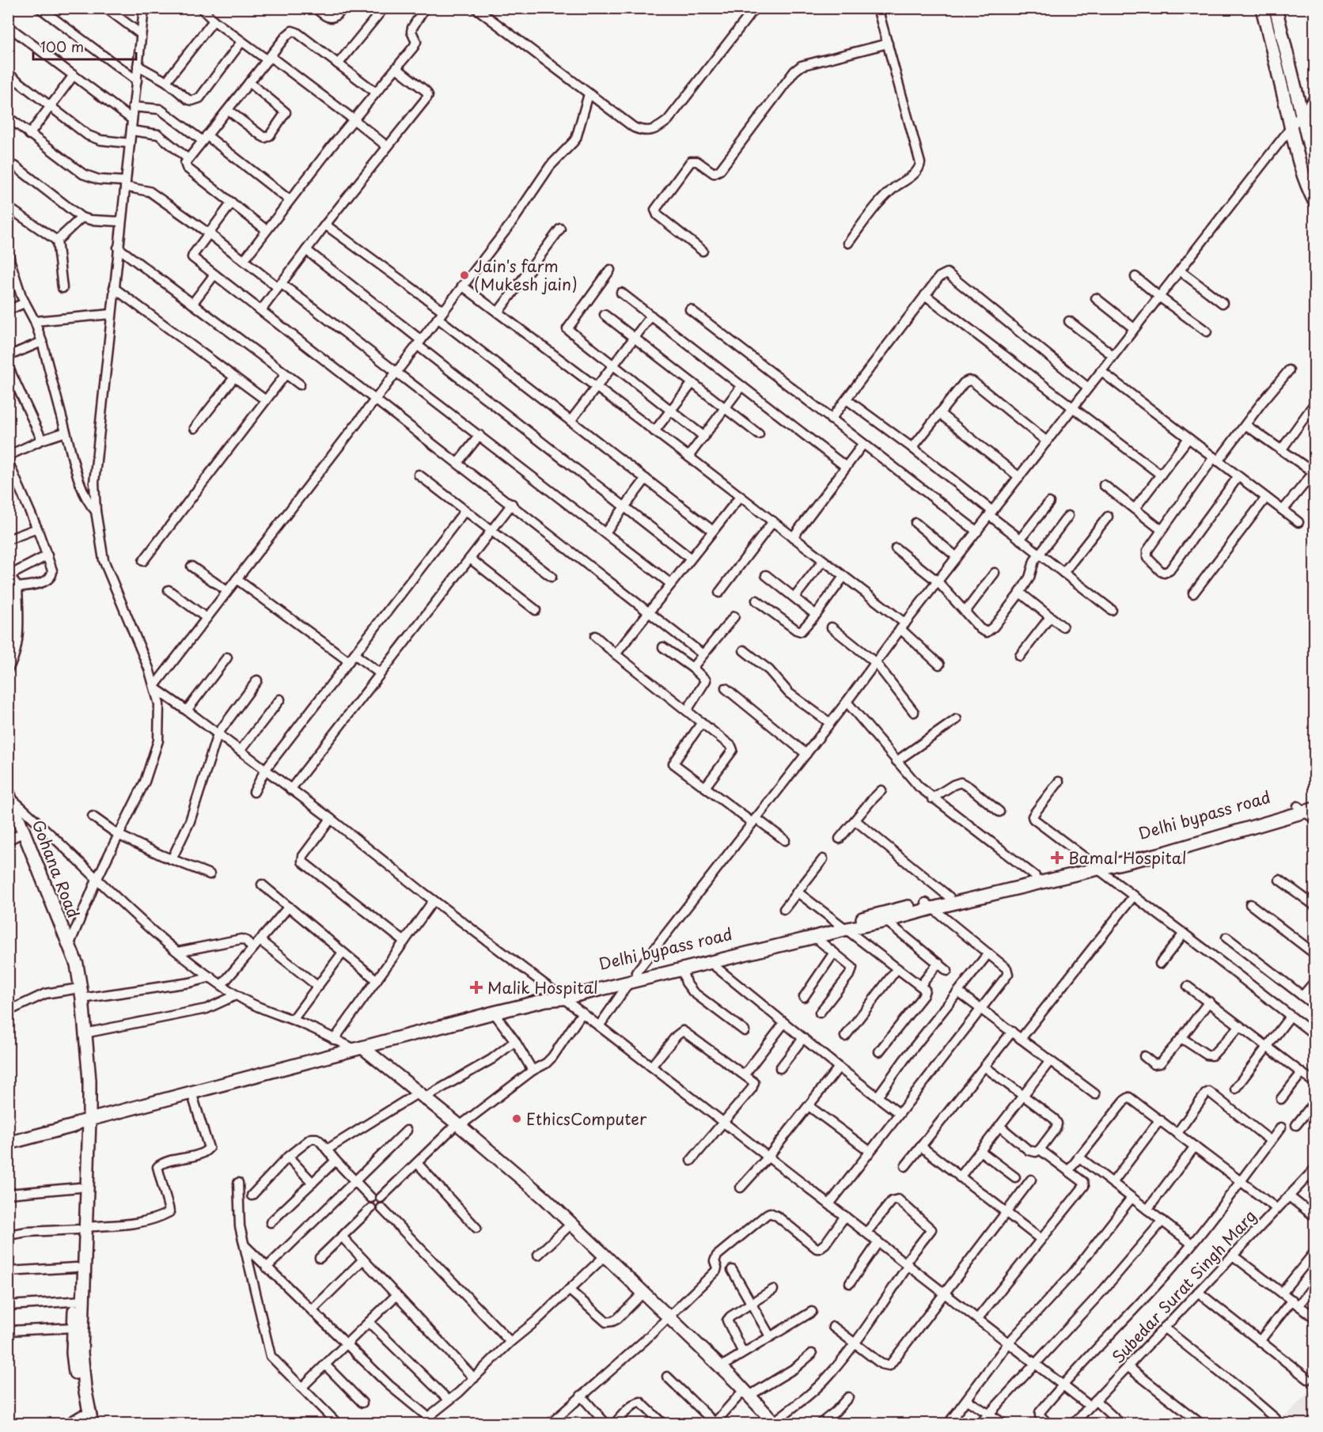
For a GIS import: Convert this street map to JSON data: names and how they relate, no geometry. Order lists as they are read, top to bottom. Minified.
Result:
{"streets":{"main road":["Delhi bypass road","Gohana Road"],"street":["Subedar Surat Singh Marg"]},"places":{"other":["Jain's farm (Mukesh jain)","EthicsComputer"],"health":["Bamal Hospital","Malik Hospital"]},"scale_bar":"100 m"}
